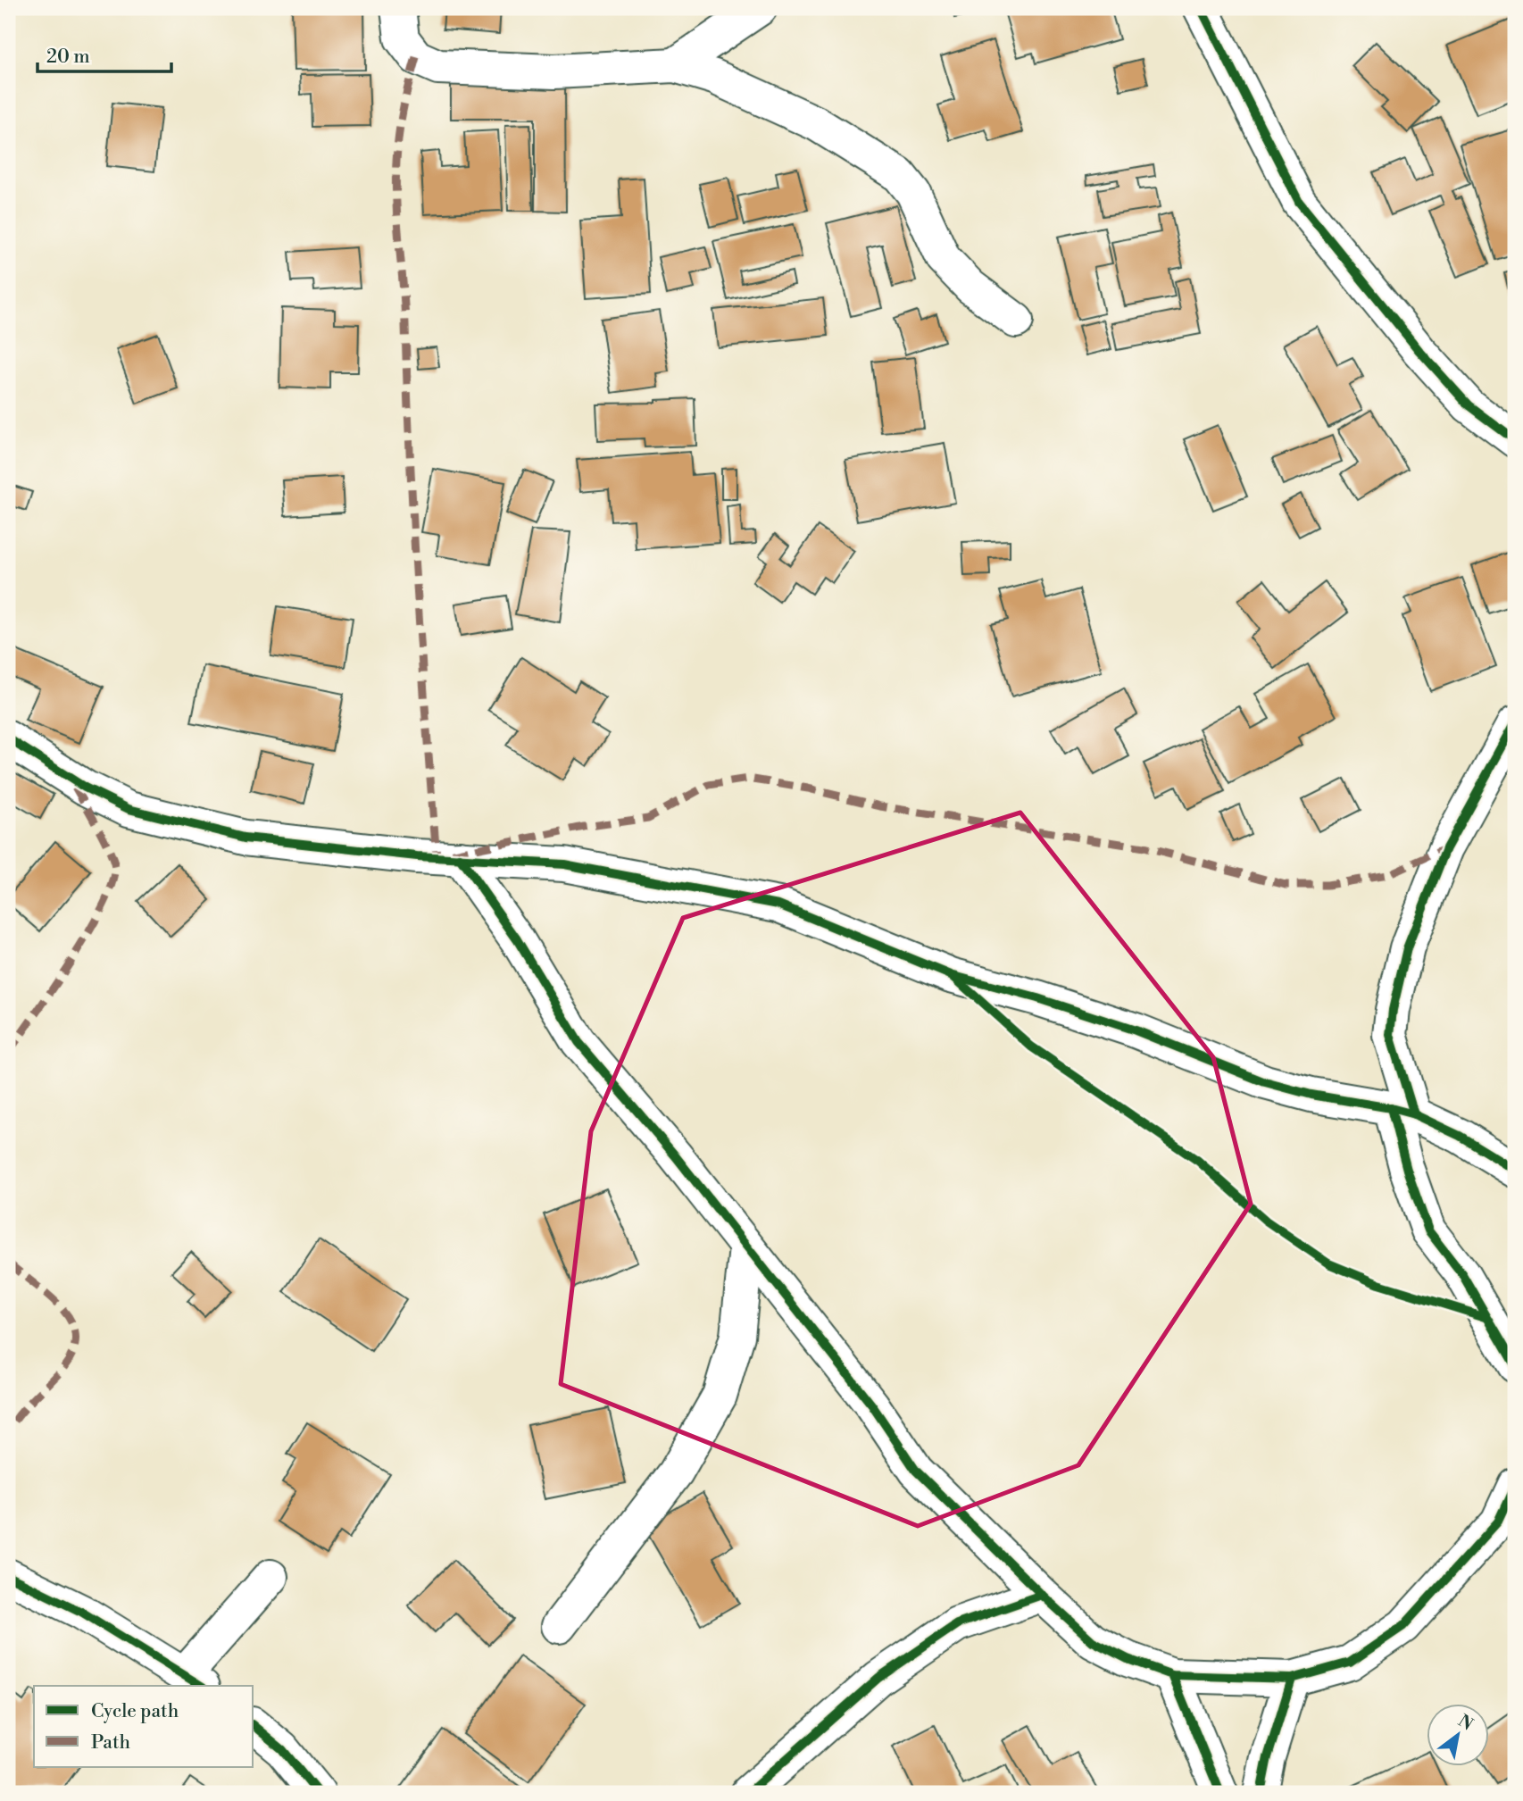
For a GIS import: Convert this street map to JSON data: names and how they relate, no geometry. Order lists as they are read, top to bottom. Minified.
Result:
{"legend":["Cycle path","Path"],"scale_bar":"20 m","north":"top right"}
